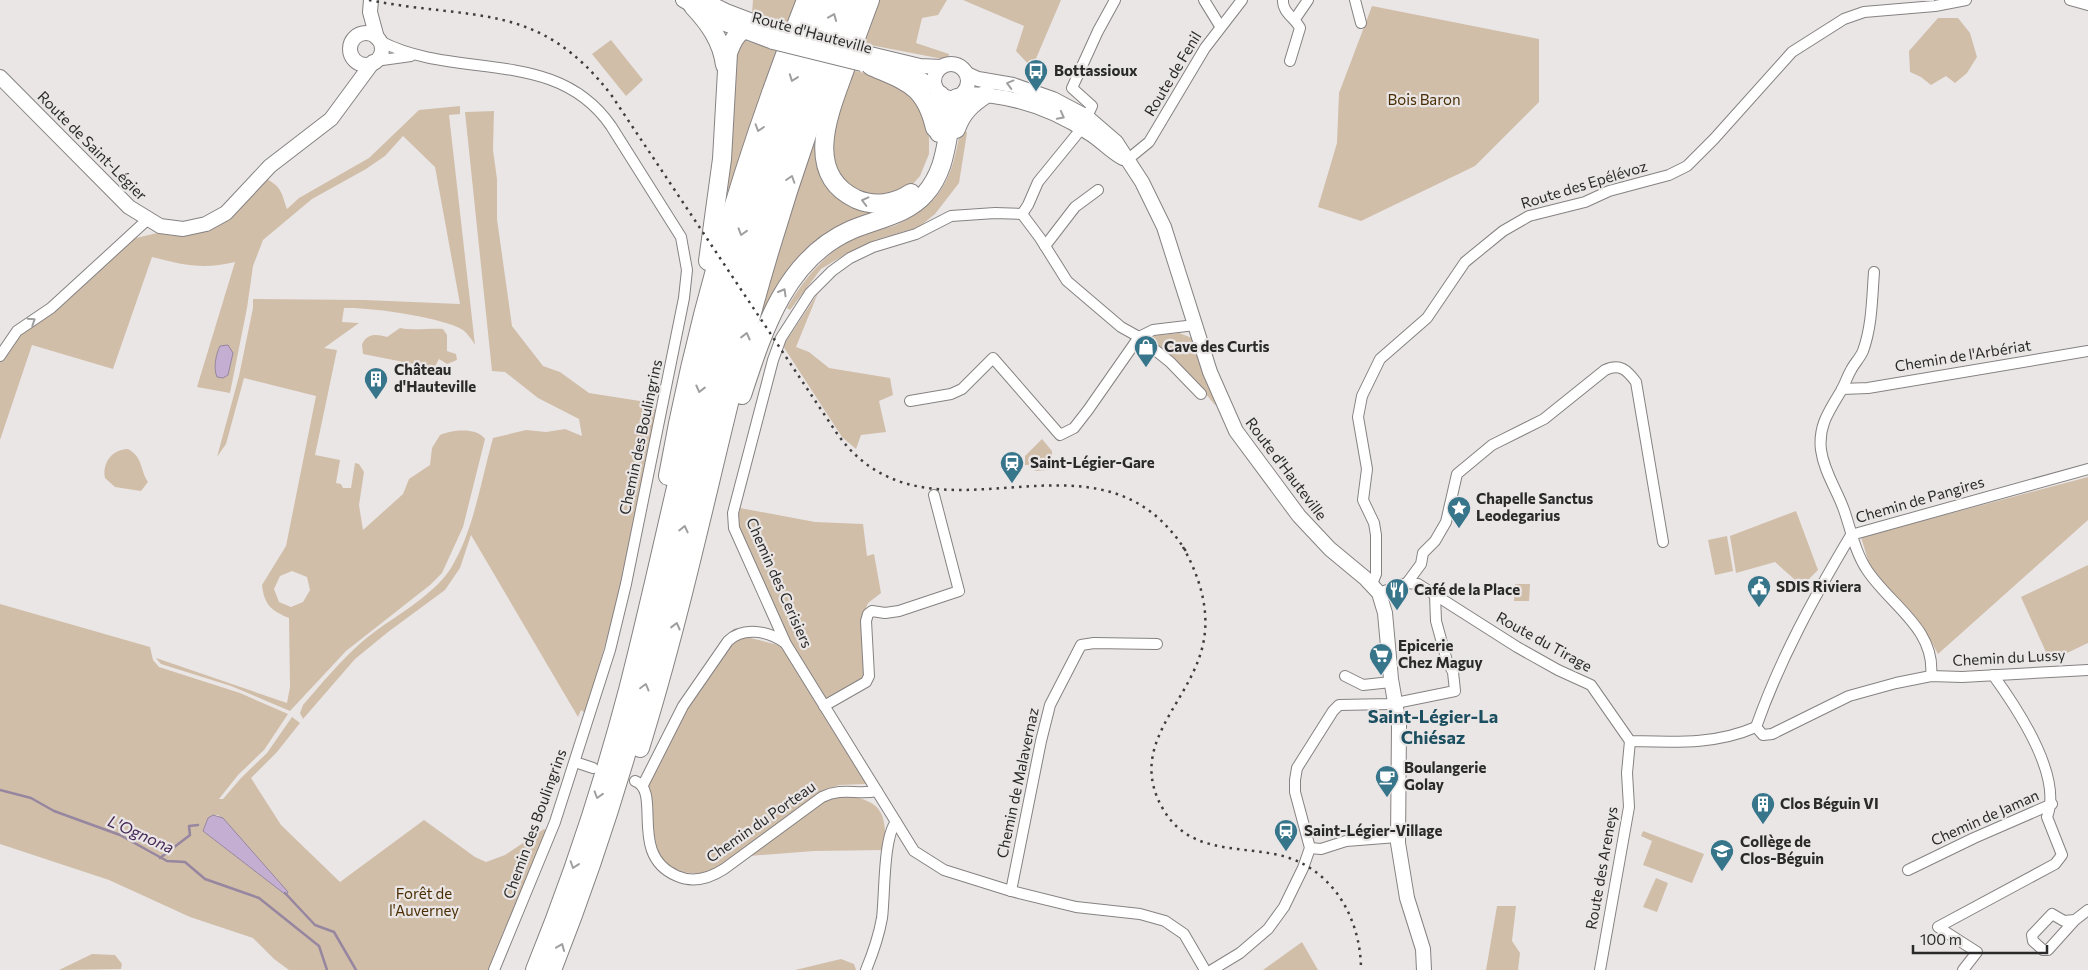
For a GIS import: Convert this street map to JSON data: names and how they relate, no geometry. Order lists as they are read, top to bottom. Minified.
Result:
{"streets":{"main road":["Route d'Hauteville","Route de Saint-Légier"],"street":["Route de Fenil","Route des Epélévoz","Chemin de l'Arbériat","Chemin des Boulingrins","Chemin de Pangires","Chemin des Cerisiers","Route du Tirage","Chemin du Lussy","Chemin de Malavernaz","Chemin de Jaman","Chemin du Porteau","Route des Areneys"]},"crossings":[["Route d'Hauteville","Route de Fenil"],["Route d'Hauteville","Route des Epélévoz"],["Route de Saint-Légier","Chemin des Boulingrins"],["Chemin des Cerisiers","Chemin de Malavernaz"],["Chemin des Cerisiers","Chemin du Porteau"],["Route du Tirage","Route des Areneys"],["Chemin du Lussy","Chemin de Jaman"]],"districts":["Saint-Légier-La Chiésaz"],"water":["L'Ognona"],"parks":["Bois Baron","Forêt de l'Auverney"],"places":{"bus stop":["Bottassioux"],"shop":["Cave des Curtis"],"building":["Château d'Hauteville","Clos Béguin VI"],"station":["Saint-Légier-Gare","Saint-Légier-Village"],"place":["Chapelle Sanctus Leodegarius"],"public building":["SDIS Riviera"],"restaurant":["Café de la Place"],"supermarket":["Epicerie Chez Maguy"],"cafe":["Boulangerie Golay"],"school or university":["Collège de Clos-Béguin"]},"scale_bar":"100 m"}
